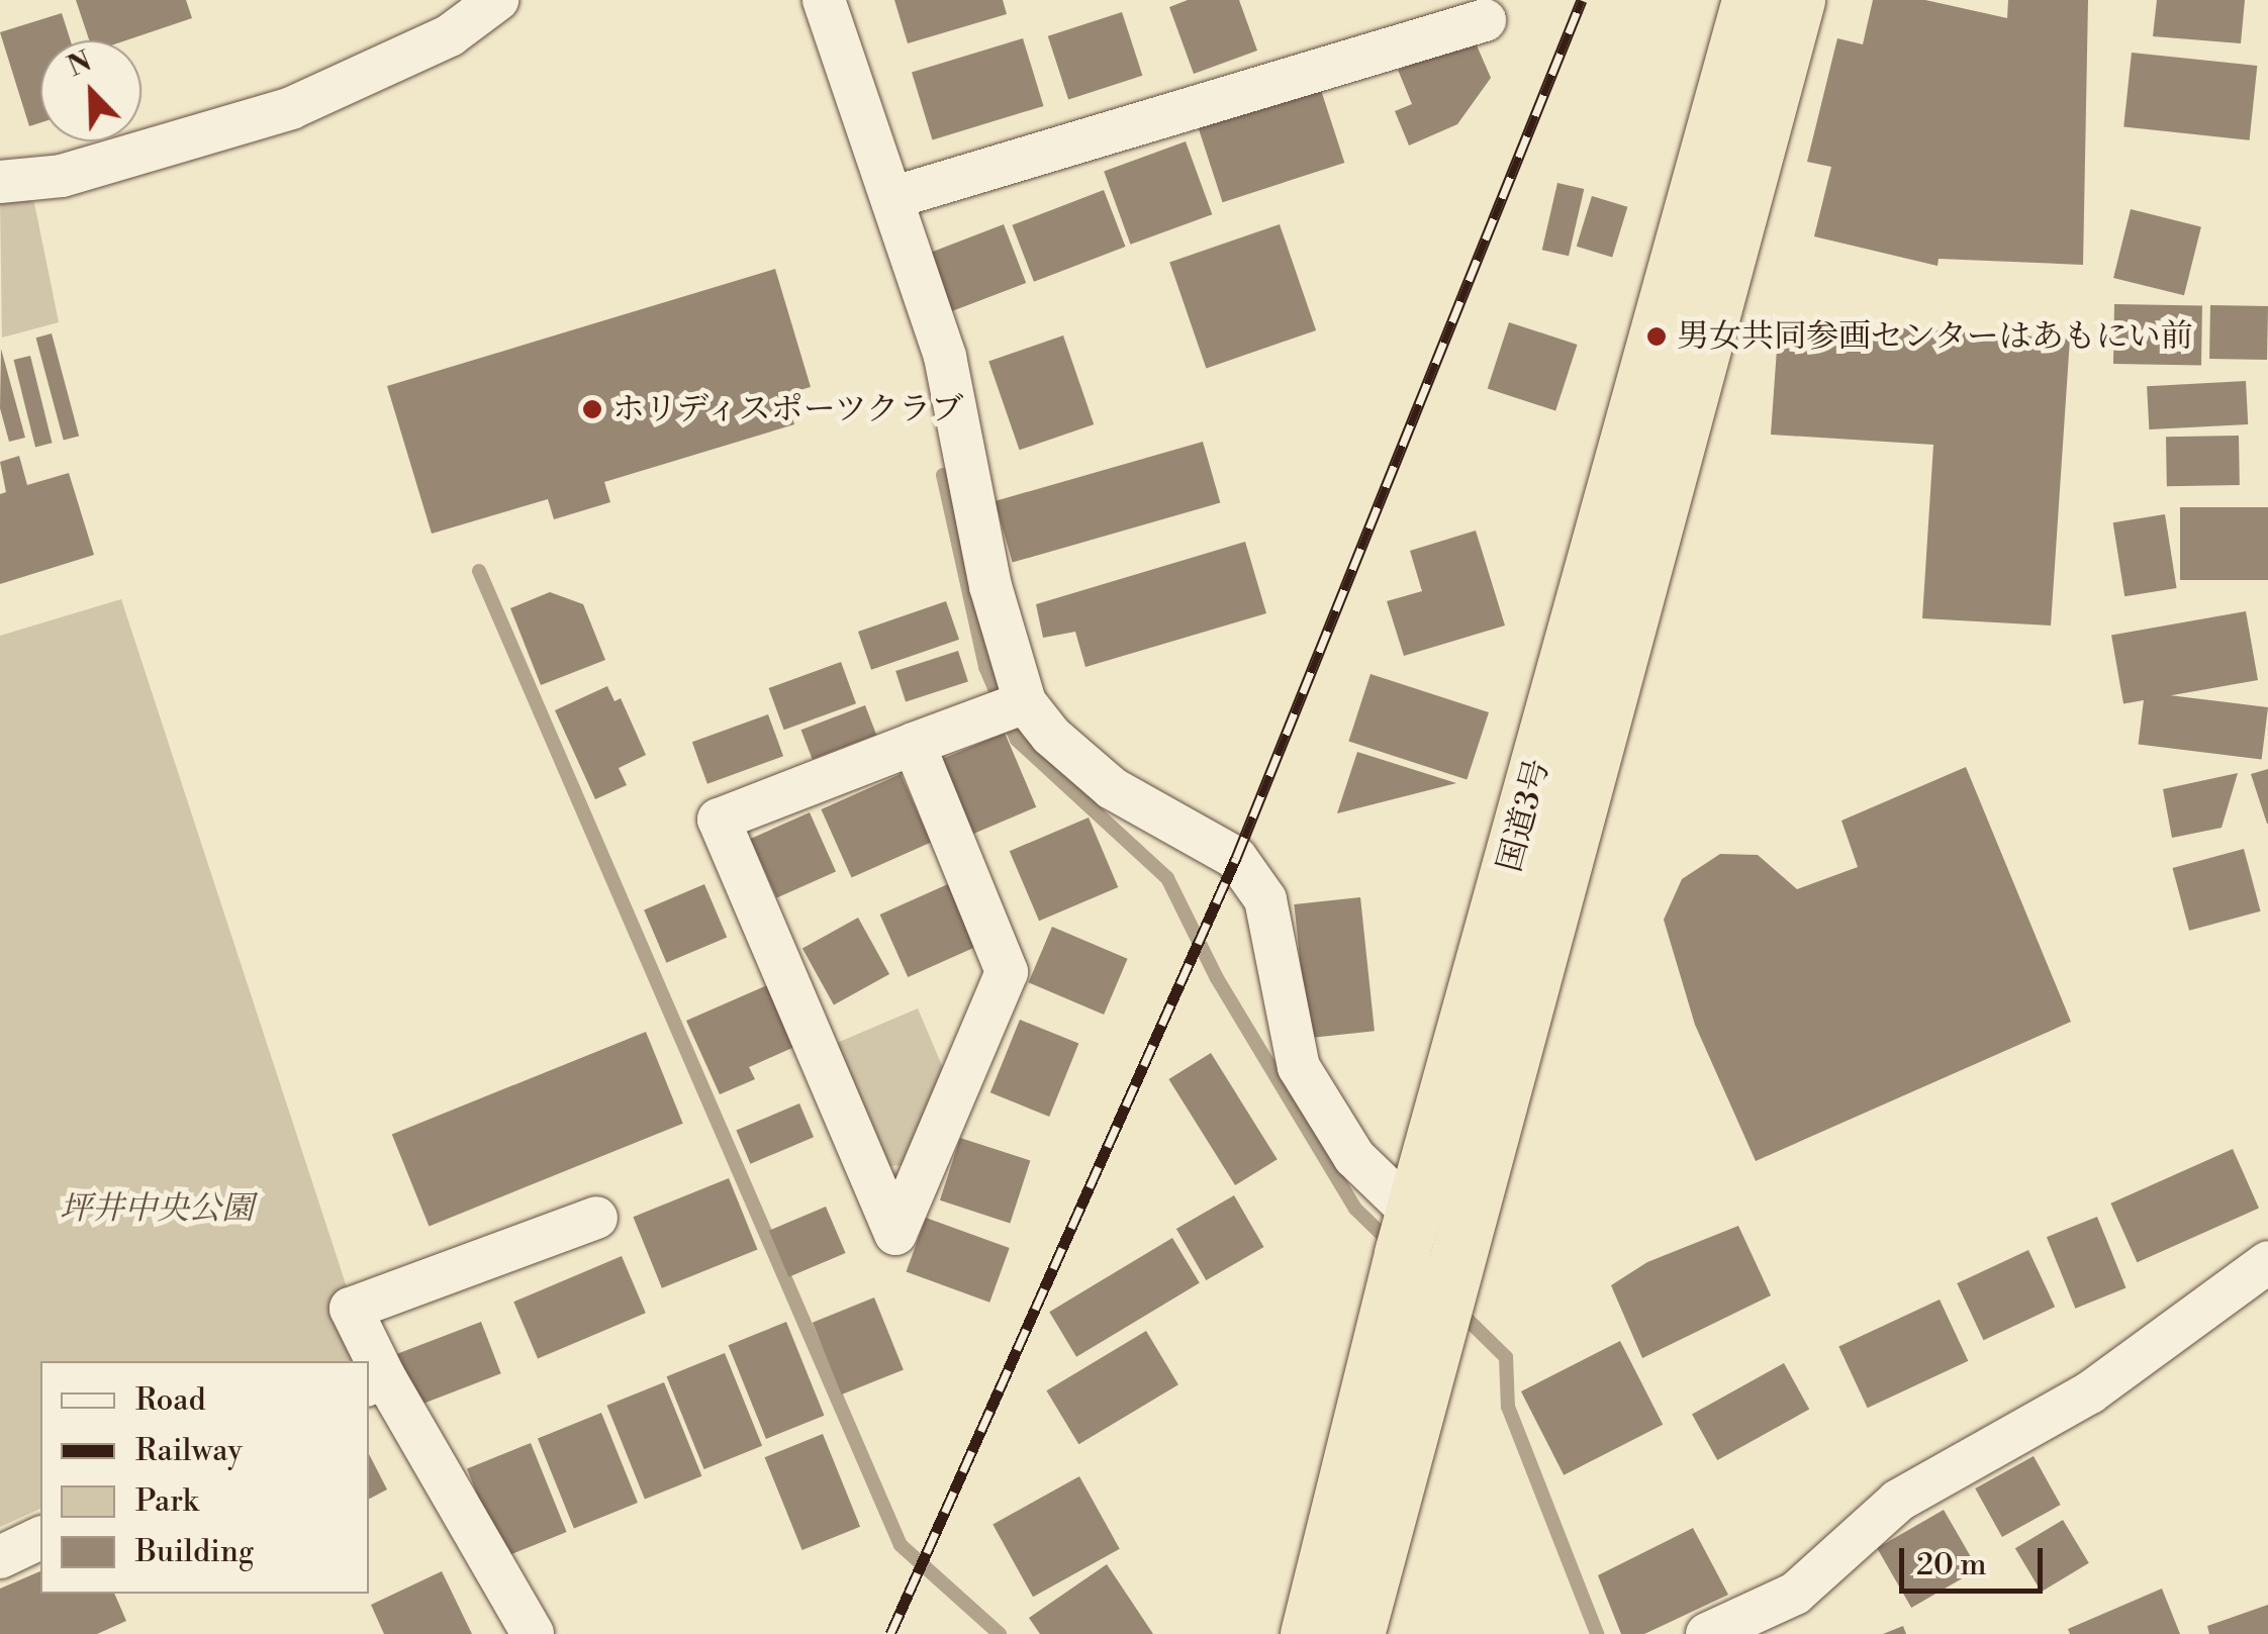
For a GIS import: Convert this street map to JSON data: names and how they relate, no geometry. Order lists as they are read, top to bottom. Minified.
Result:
{"streets":{"highway":["国道3号"]},"parks":["坪井中央公園"],"places":["男女共同参画センターはあもにい前","ホリディスポーツクラブ"],"legend":["Road","Railway","Park","Building"],"scale_bar":"20 m","north":"top left"}
